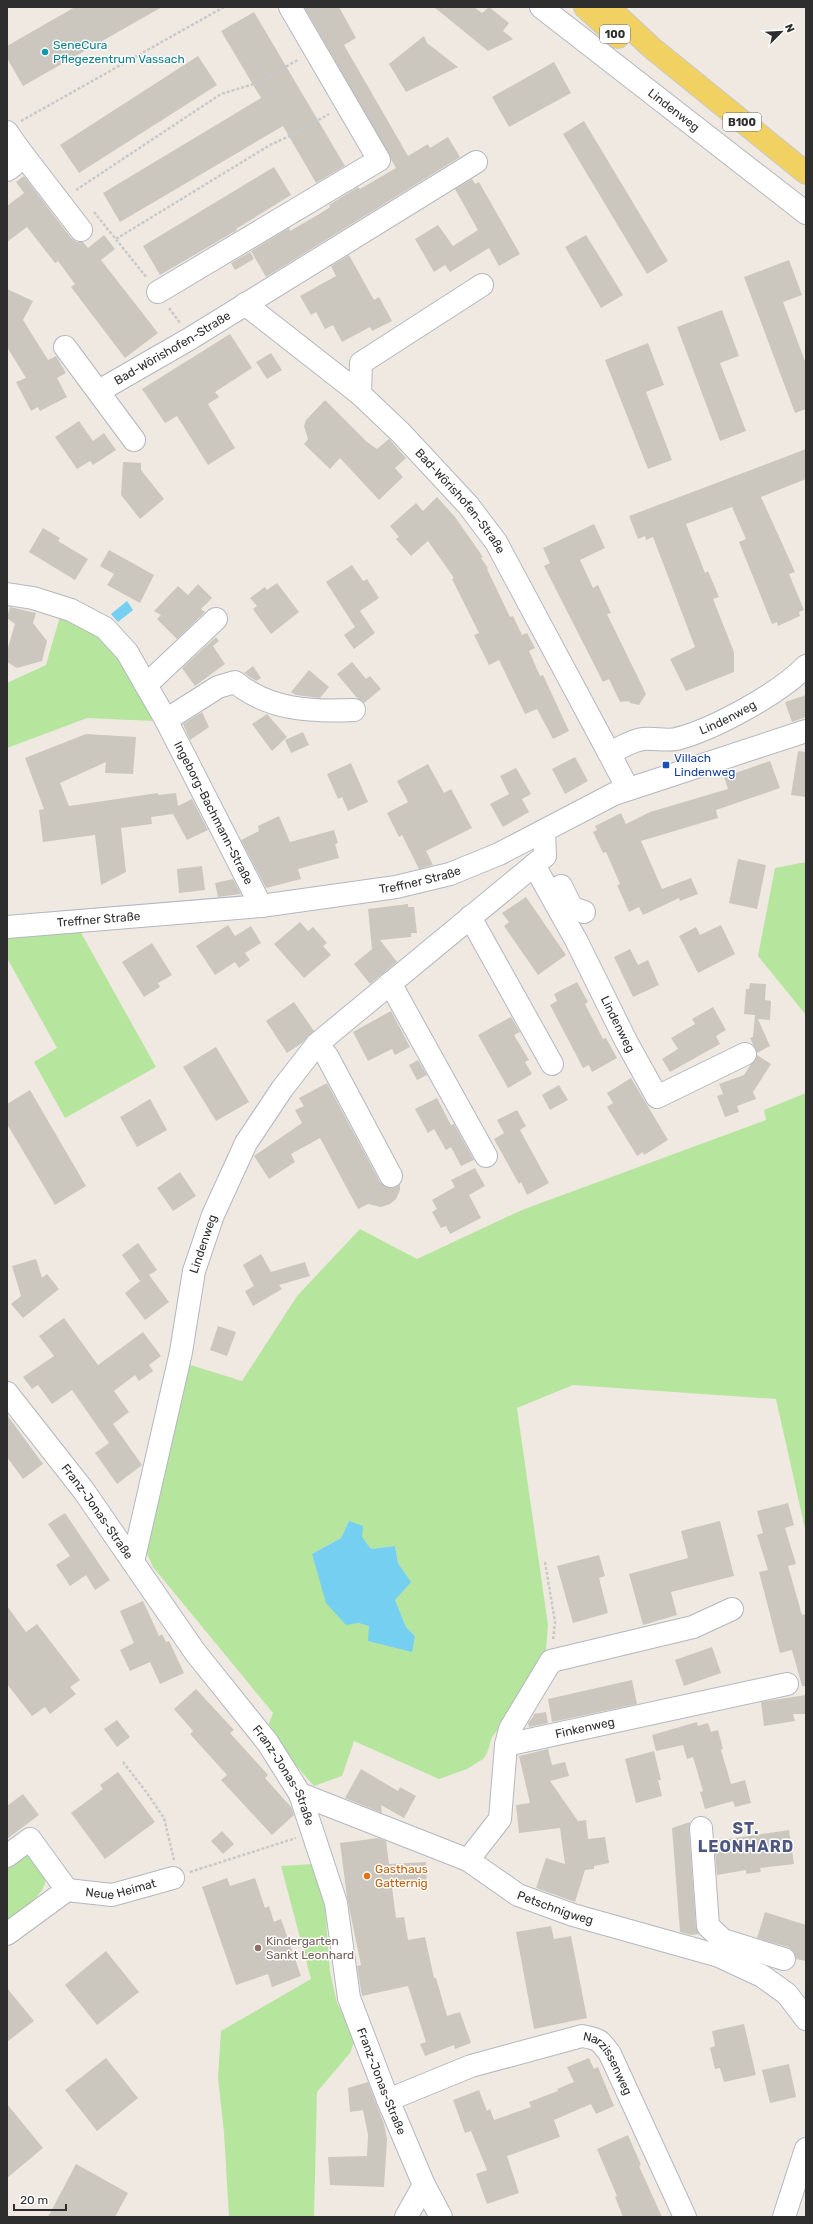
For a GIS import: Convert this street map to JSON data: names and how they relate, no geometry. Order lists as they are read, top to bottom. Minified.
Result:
{"streets":{"main road":["100","B100"],"street":["Lindenweg","Bad-Wörishofen-Straße","Ingeborg-Bachmann-Straße","Treffner Straße","Franz-Jonas-Straße","Finkenweg","Neue Heimat","Petschnigweg","Narzissenweg"]},"crossings":[["100","B100"],["Lindenweg","Bad-Wörishofen-Straße"],["Lindenweg","Treffner Straße"],["Lindenweg","Franz-Jonas-Straße"],["Ingeborg-Bachmann-Straße","Treffner Straße"],["Franz-Jonas-Straße","Petschnigweg"],["Franz-Jonas-Straße","Narzissenweg"]],"districts":["ST. LEONHARD"],"places":{"other":["SeneCura Pflegezentrum Vassach","Gasthaus Gatternig","Kindergarten Sankt Leonhard"],"transit":["Villach Lindenweg"]},"scale_bar":"20 m","north":"top right"}
